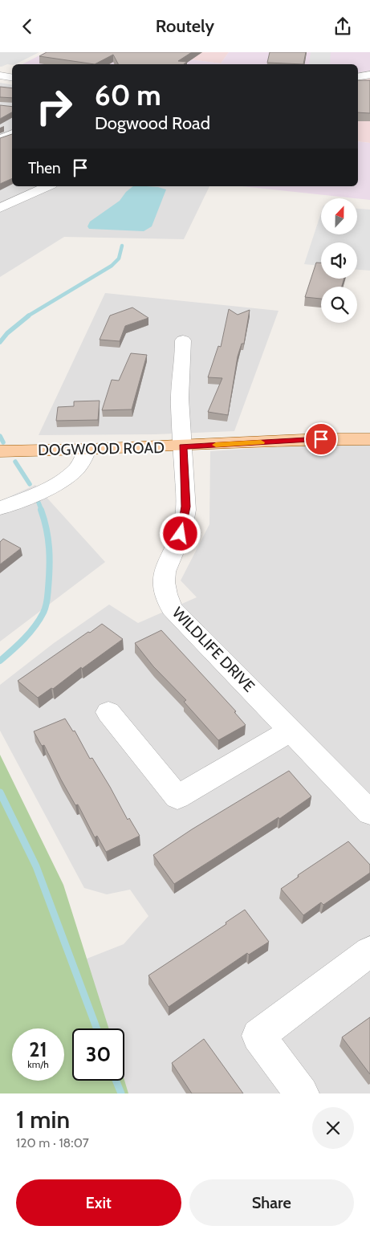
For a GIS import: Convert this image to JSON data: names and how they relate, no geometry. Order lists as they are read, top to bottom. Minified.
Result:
{"streets":{"main road":["DOGWOOD ROAD"],"street":["WILDLIFE DRIVE"]},"crossings":[["DOGWOOD ROAD","WILDLIFE DRIVE"]],"north":"top","page":{"header":"Routely","turn":["60 m","Dogwood Road"],"then":"Then","speed":"21 km/h","limit":"30","heading":["1 min","120 m · 18:07"],"buttons":["Exit","Share"]}}
